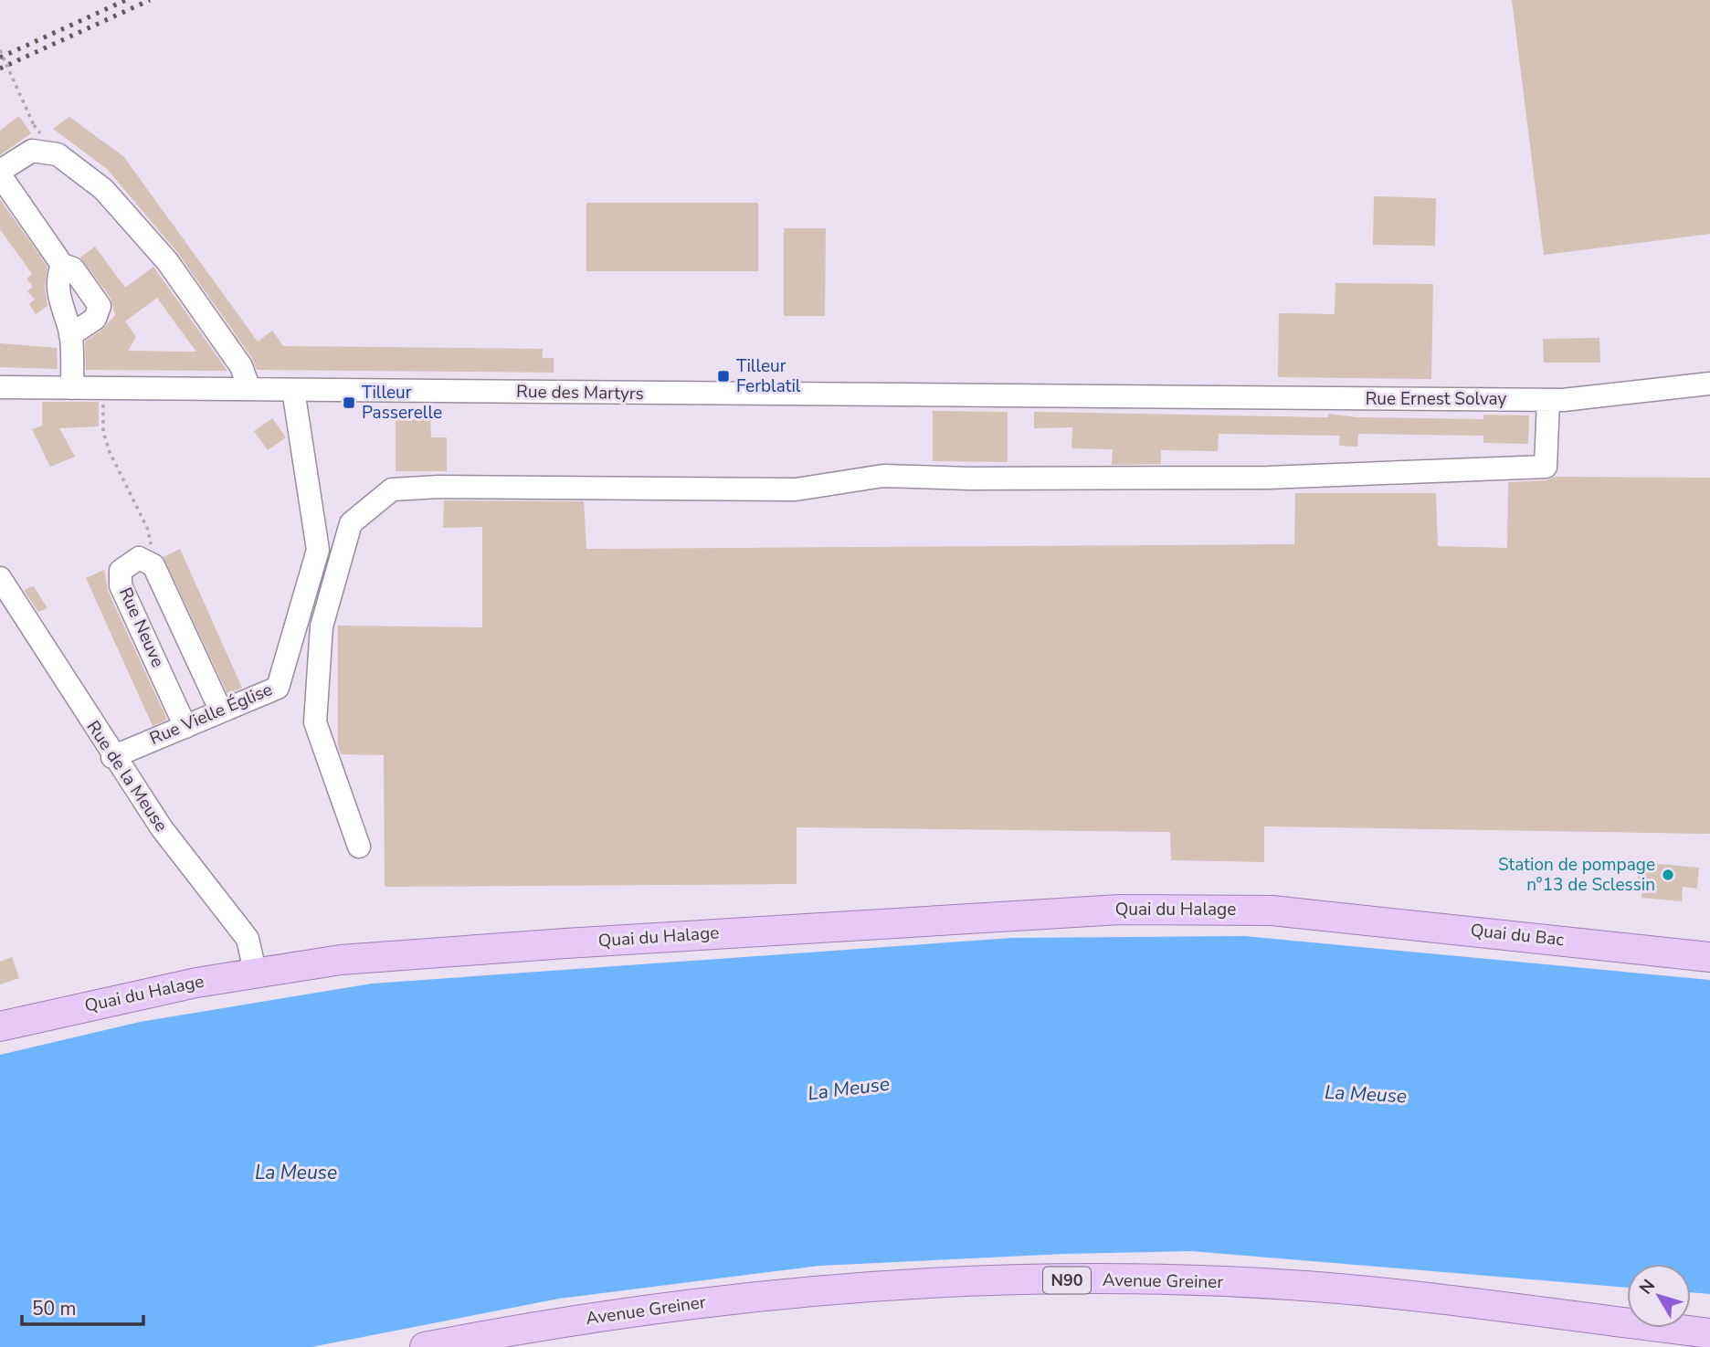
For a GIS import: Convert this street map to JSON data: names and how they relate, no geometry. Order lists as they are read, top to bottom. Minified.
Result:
{"streets":{"main road":["Quai du Halage","Quai du Bac","N90","Avenue Greiner"],"street":["Rue des Martyrs","Rue Ernest Solvay","Rue Neuve","Rue Vielle Église","Rue de la Meuse"]},"crossings":[["Rue des Martyrs","Rue Ernest Solvay"],["Rue des Martyrs","Rue Vielle Église"],["Rue Neuve","Rue Vielle Église"],["Rue Vielle Église","Rue de la Meuse"],["Rue de la Meuse","Quai du Halage"],["Quai du Halage","Quai du Bac"]],"water":["La Meuse"],"places":{"transit":["Tilleur Ferblatil","Tilleur Passerelle"],"other":["Station de pompage n°13 de Sclessin"]},"scale_bar":"50 m","north":"top left"}
